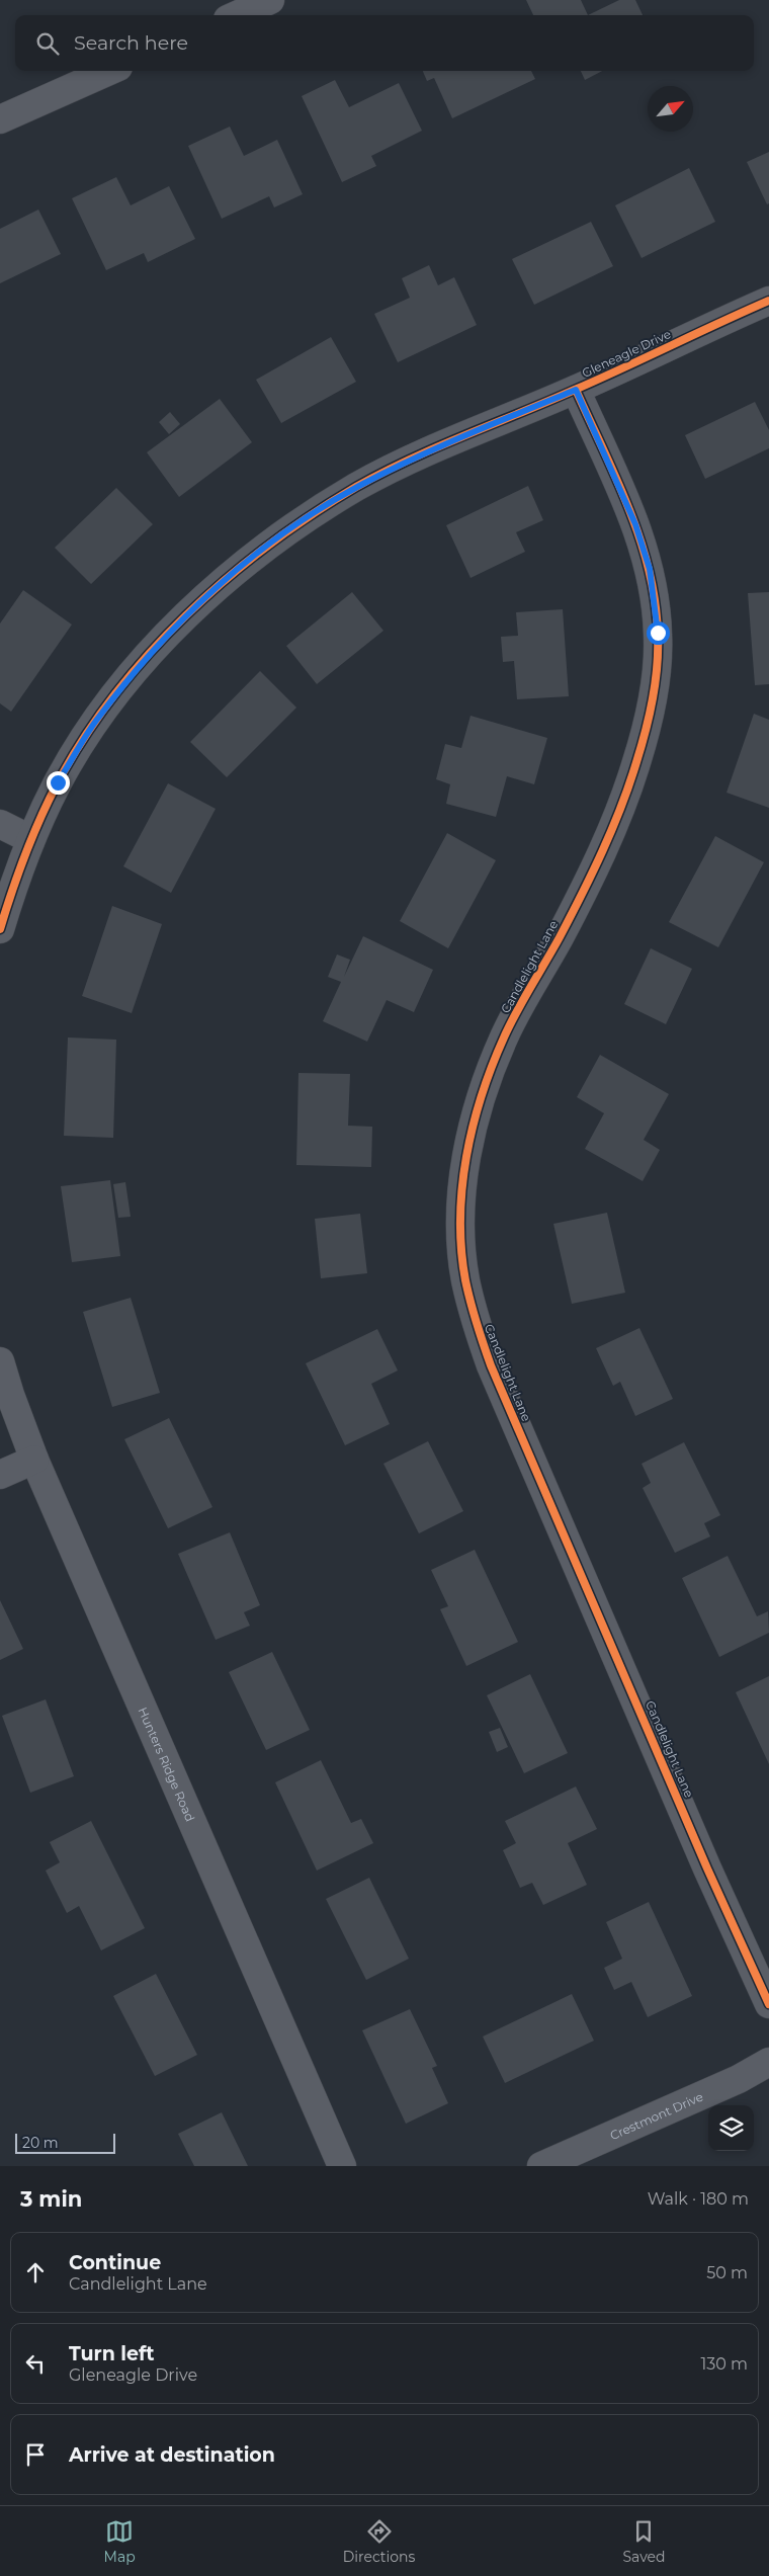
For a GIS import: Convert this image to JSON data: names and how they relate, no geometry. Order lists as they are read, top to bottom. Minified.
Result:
{"streets":{"street":["Gleneagle Drive","Candlelight Lane","Hunters Ridge Road","Crestmont Drive"]},"crossings":[["Gleneagle Drive","Candlelight Lane"]],"scale_bar":"20 m","north":"top right","page":{"search":"Search here","scale":"20 m","heading":["3 min","Walk · 180 m"],"list":[["Continue","Candlelight Lane","50 m"],["Turn left","Gleneagle Drive","130 m"],"Arrive at destination"],"nav":["Map","Directions","Saved"]}}
